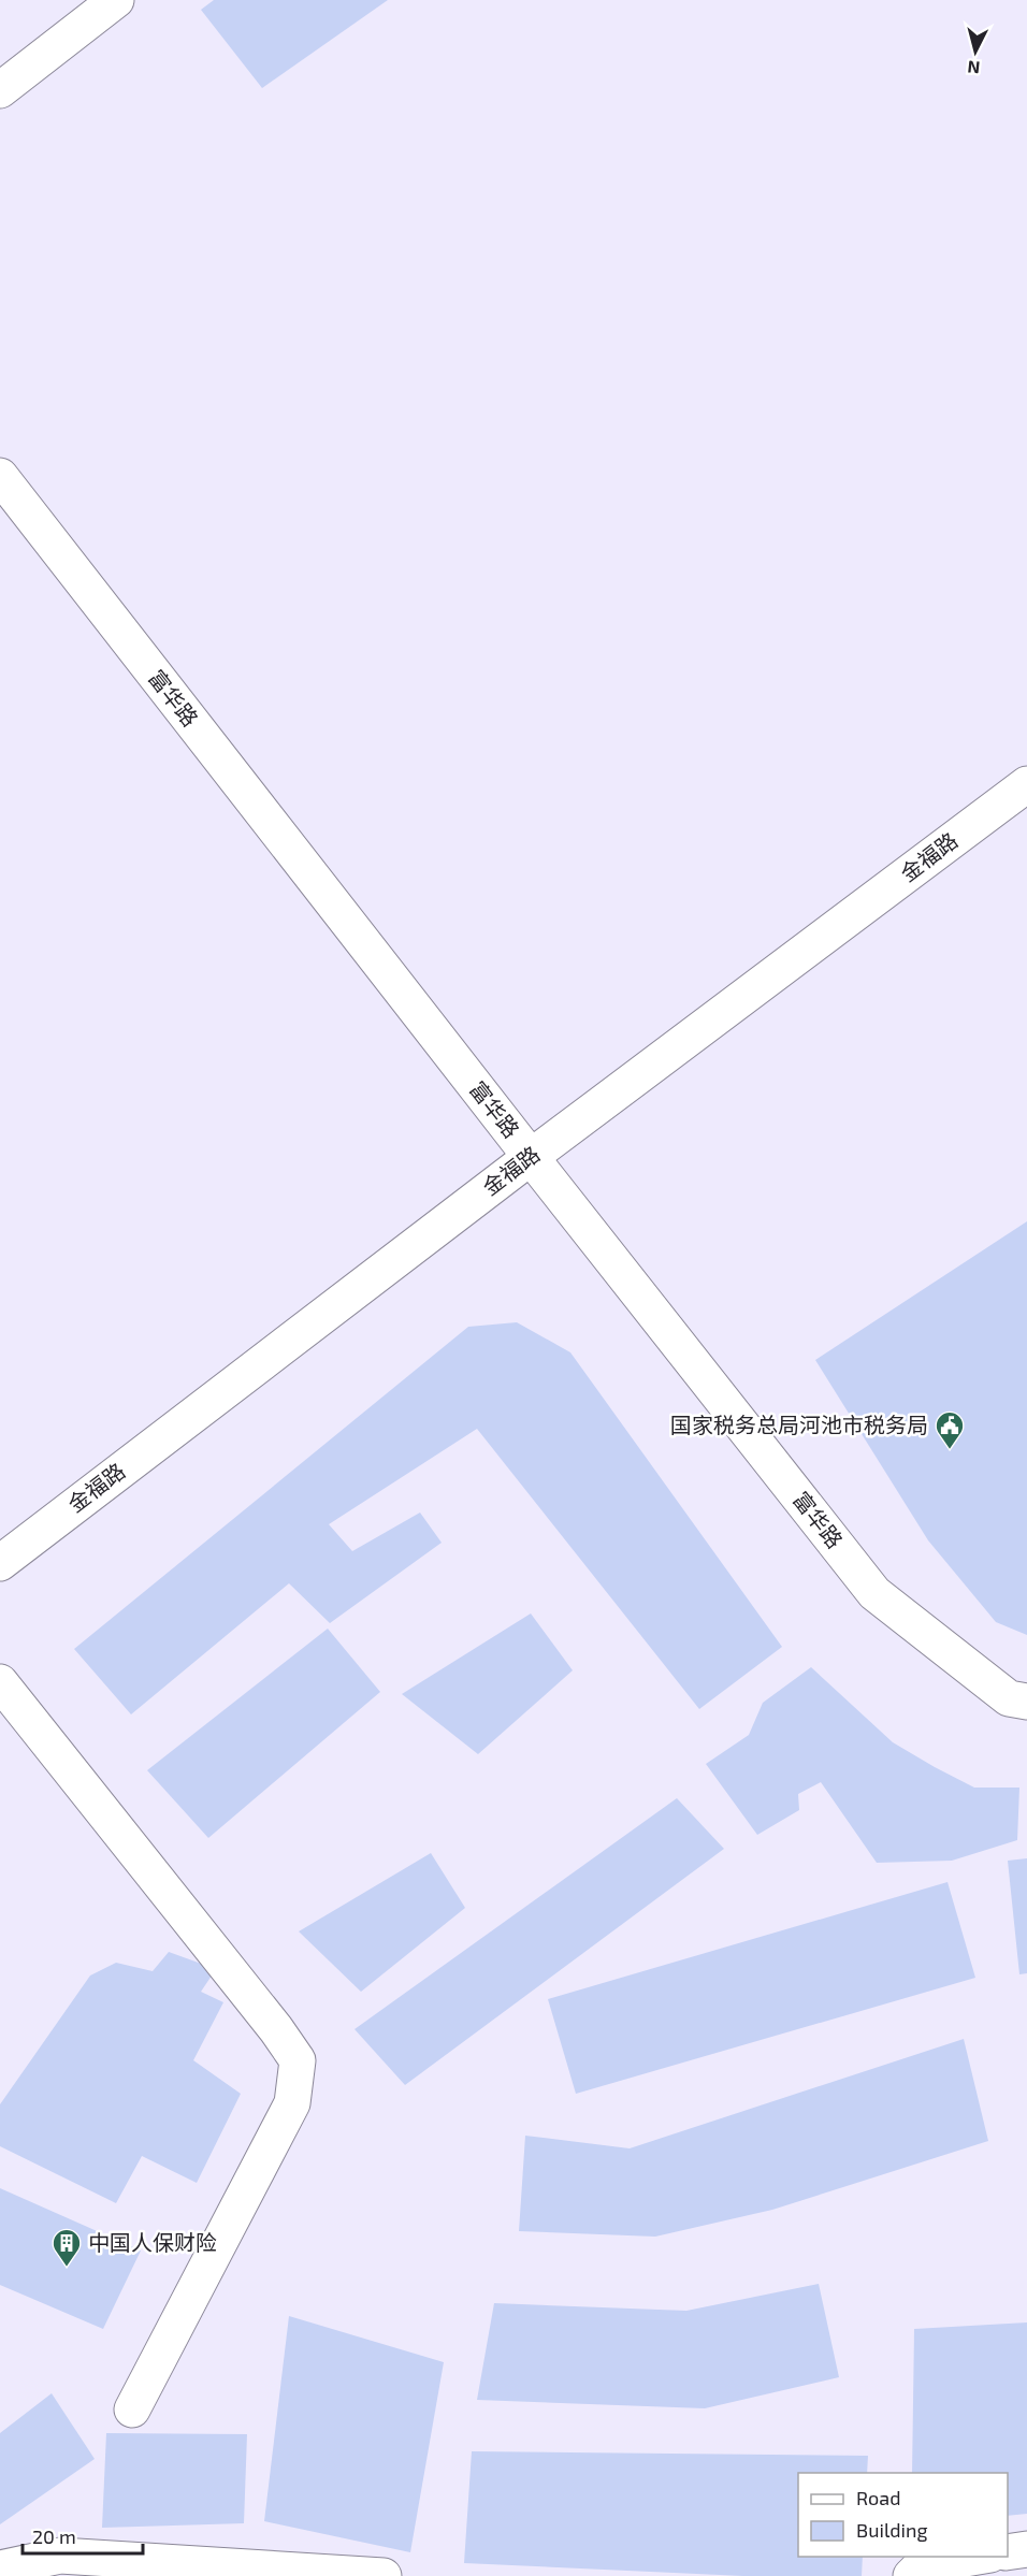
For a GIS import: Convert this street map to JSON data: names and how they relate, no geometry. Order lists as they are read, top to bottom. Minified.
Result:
{"streets":{"street":["富华路","金福路"]},"crossings":[["富华路","金福路"]],"places":{"public building":["国家税务总局河池市税务局"],"building":["中国人保财险"]},"legend":["Road","Building"],"scale_bar":"20 m","north":"bottom"}
